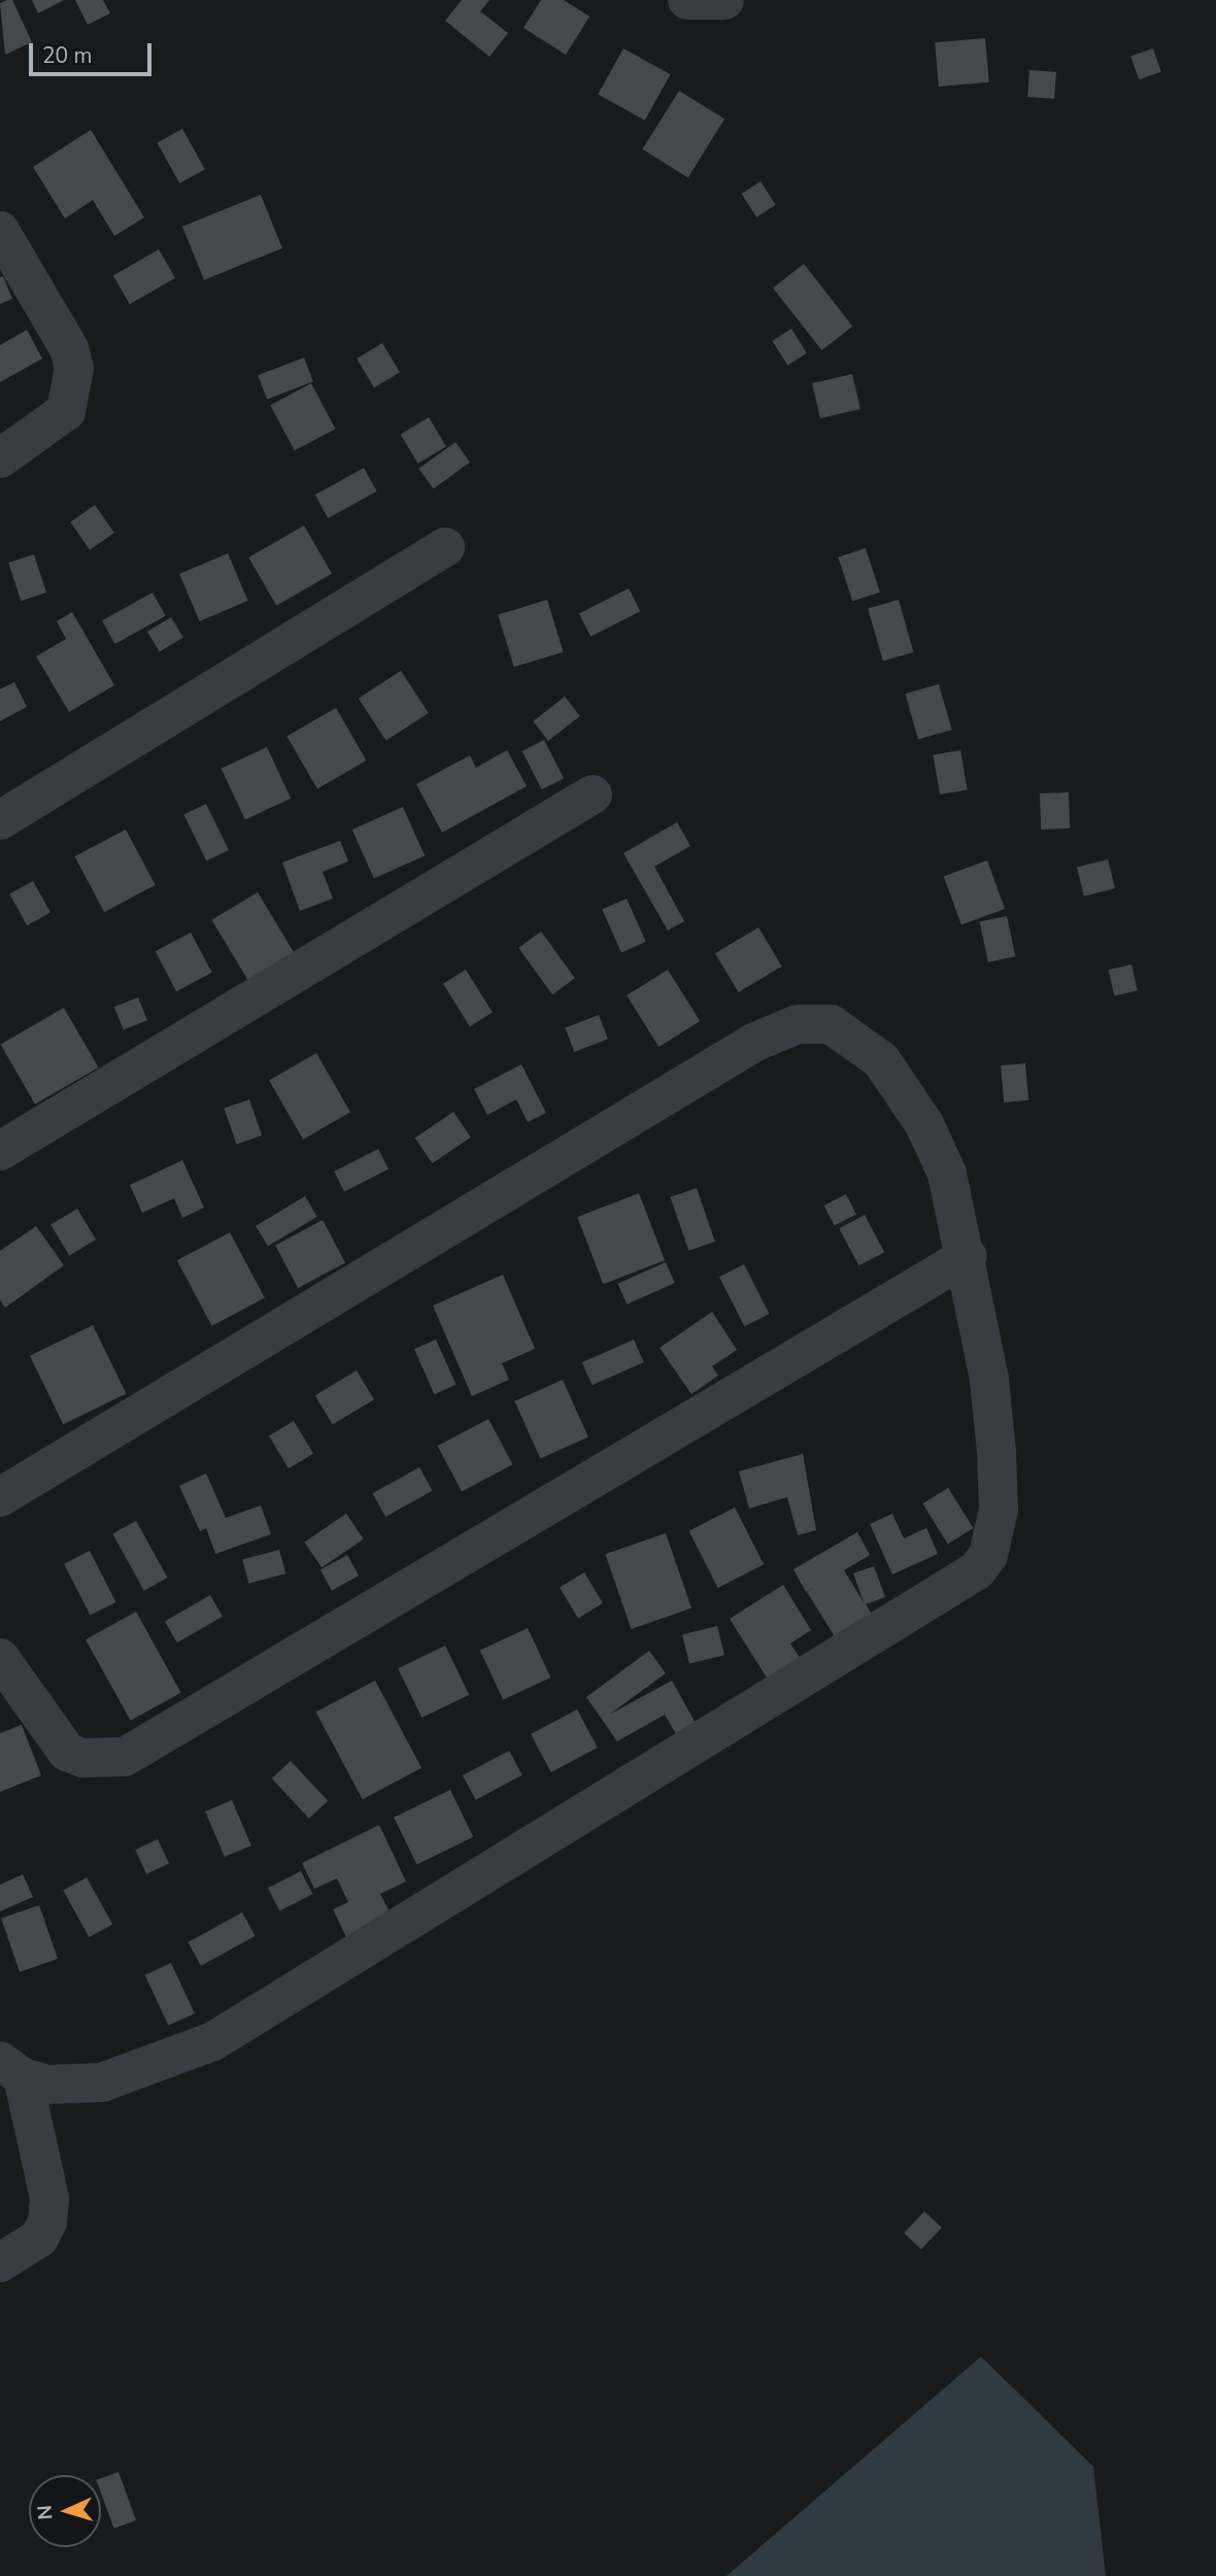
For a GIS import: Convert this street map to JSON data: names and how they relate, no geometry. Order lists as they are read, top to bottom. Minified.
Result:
{"scale_bar":"20 m","north":"left"}
